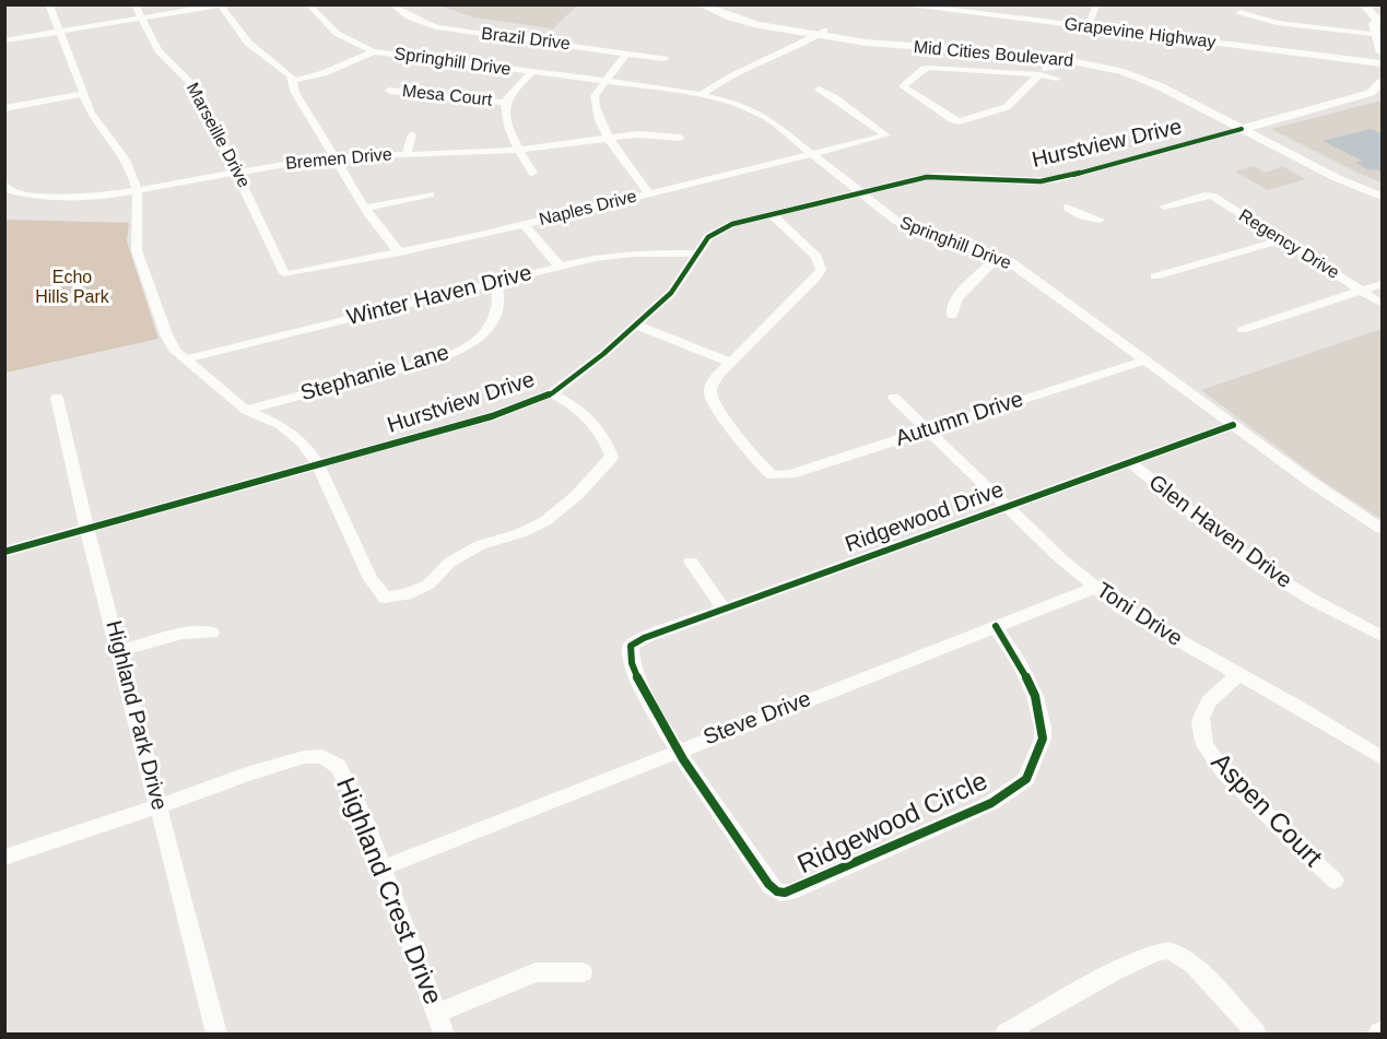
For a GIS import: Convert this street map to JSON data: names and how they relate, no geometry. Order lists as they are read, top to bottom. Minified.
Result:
{"streets":{"main road":["Grapevine Highway","Mid Cities Boulevard","Hurstview Drive"],"street":["Brazil Drive","Springhill Drive","Mesa Court","Marseille Drive","Bremen Drive","Naples Drive","Regency Drive","Winter Haven Drive","Stephanie Lane","Autumn Drive","Ridgewood Drive","Glen Haven Drive","Toni Drive","Highland Park Drive","Steve Drive","Aspen Court","Ridgewood Circle","Highland Crest Drive"]},"crossings":[["Mid Cities Boulevard","Hurstview Drive"],["Springhill Drive","Hurstview Drive"],["Springhill Drive","Naples Drive"],["Springhill Drive","Autumn Drive"],["Springhill Drive","Ridgewood Drive"],["Marseille Drive","Bremen Drive"],["Marseille Drive","Naples Drive"],["Hurstview Drive","Winter Haven Drive"],["Hurstview Drive","Highland Park Drive"],["Winter Haven Drive","Stephanie Lane"],["Autumn Drive","Toni Drive"],["Ridgewood Drive","Glen Haven Drive"],["Ridgewood Drive","Toni Drive"],["Ridgewood Drive","Ridgewood Circle"],["Toni Drive","Steve Drive"],["Toni Drive","Aspen Court"],["Highland Park Drive","Highland Crest Drive"],["Steve Drive","Ridgewood Circle"],["Steve Drive","Highland Crest Drive"]],"parks":["Echo Hills Park"]}
